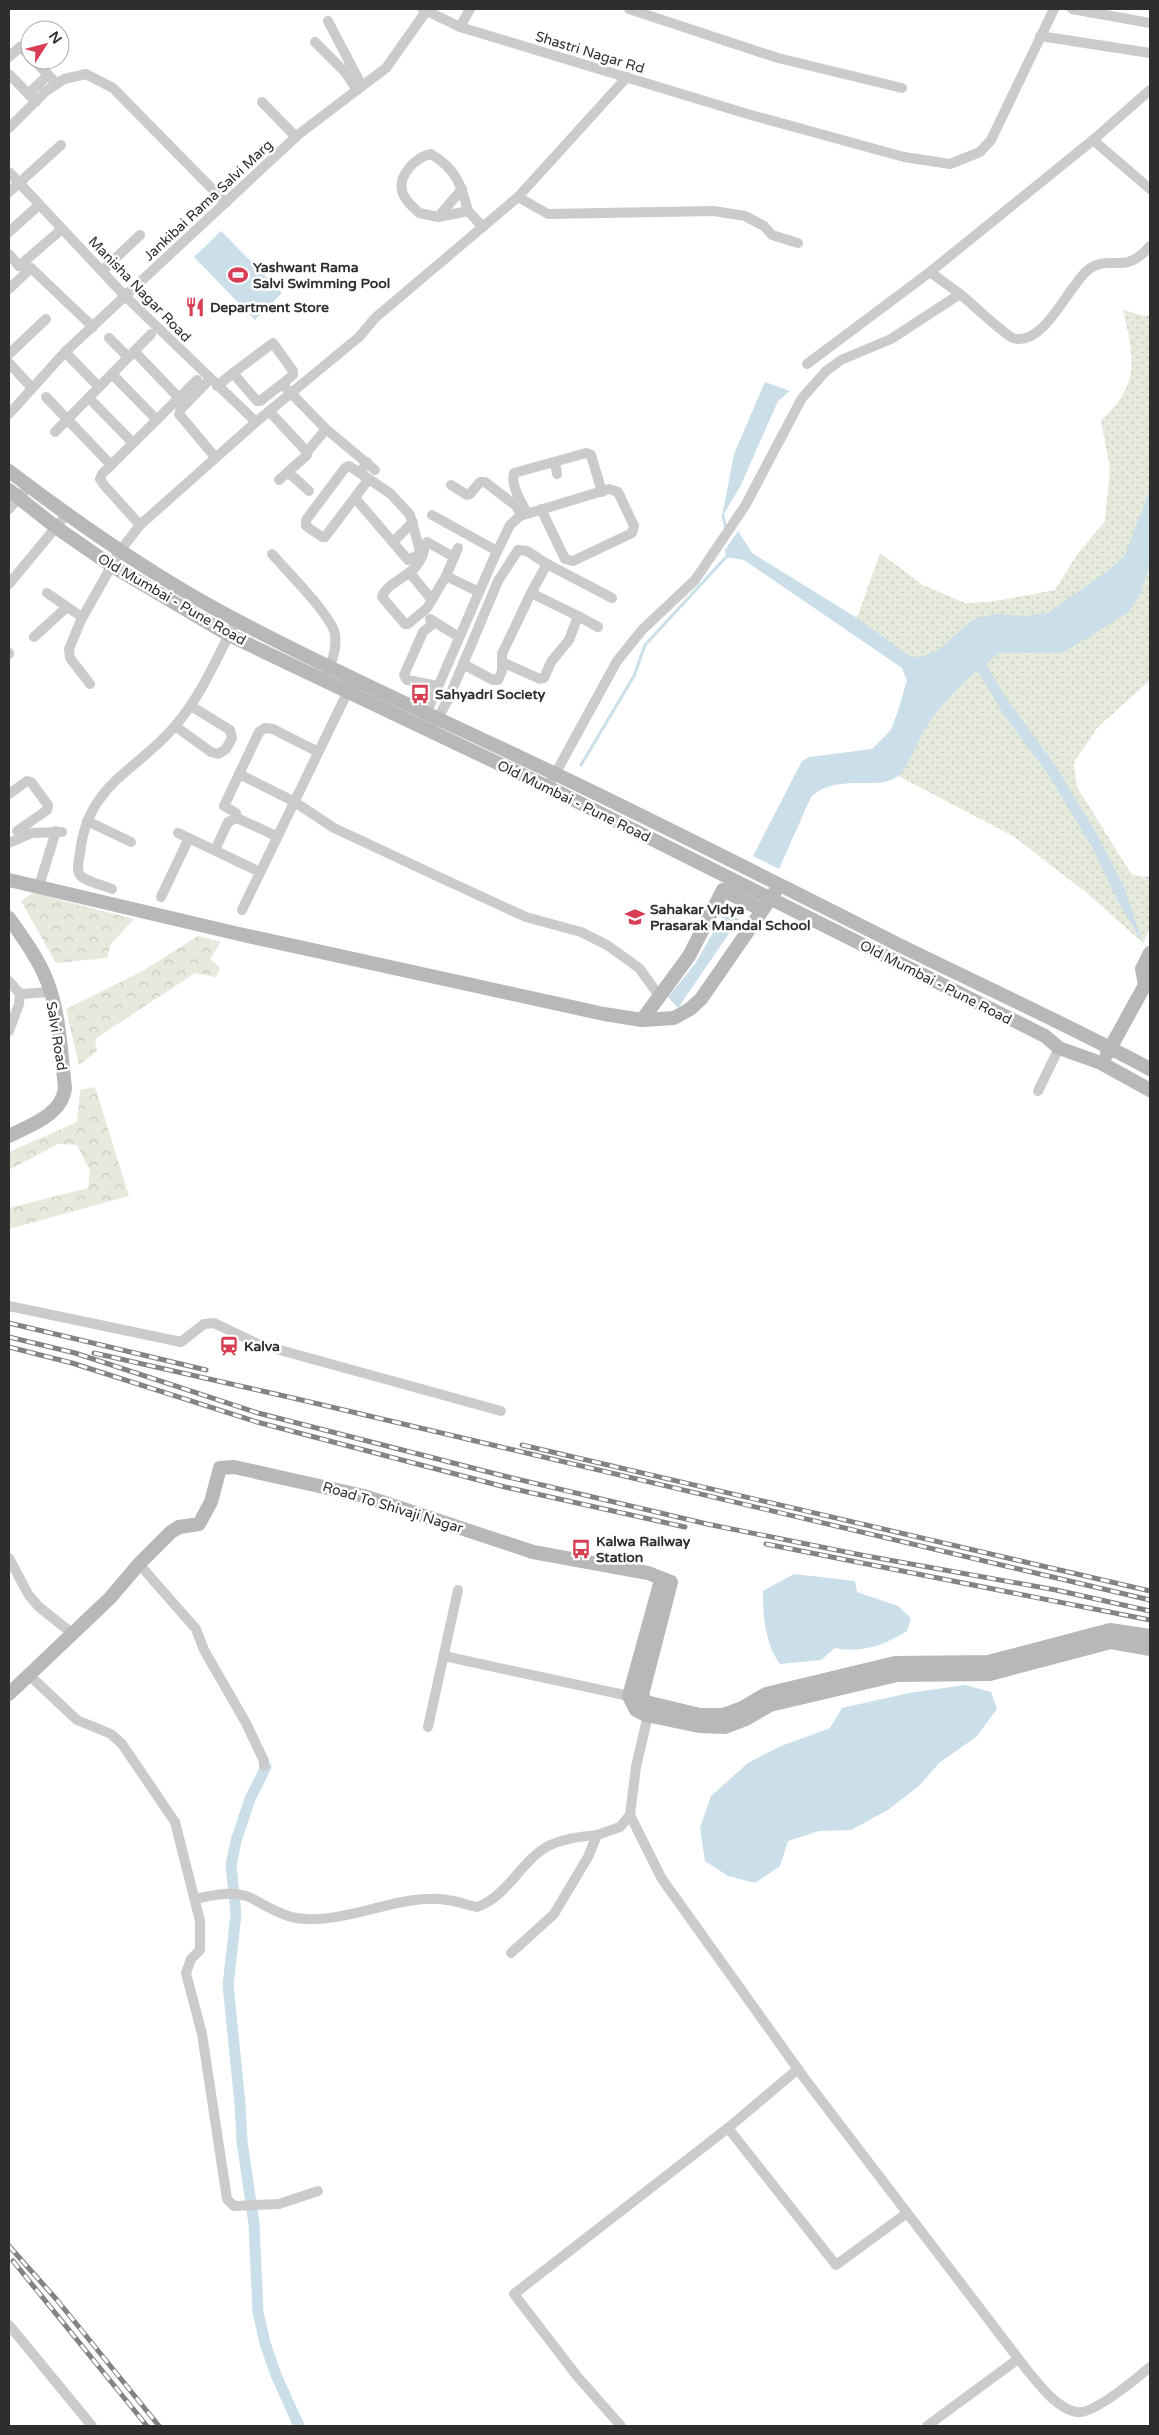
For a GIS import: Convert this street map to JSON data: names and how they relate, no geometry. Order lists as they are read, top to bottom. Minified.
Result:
{"streets":{"street":["Shastri Nagar Rd","Jankibai Rama Salvi Marg","Manisha Nagar Road","Old Mumbai - Pune Road","Salvi Road","Road To Shivaji Nagar"]},"crossings":[["Shastri Nagar Rd","Jankibai Rama Salvi Marg"],["Jankibai Rama Salvi Marg","Manisha Nagar Road"]],"places":{"sports":["Yashwant Rama Salvi Swimming Pool"],"restaurant":["Department Store"],"bus stop":["Sahyadri Society","Kalwa Railway Station"],"school or university":["Sahakar Vidya Prasarak Mandal School"],"station":["Kalva"]},"north":"top right"}
